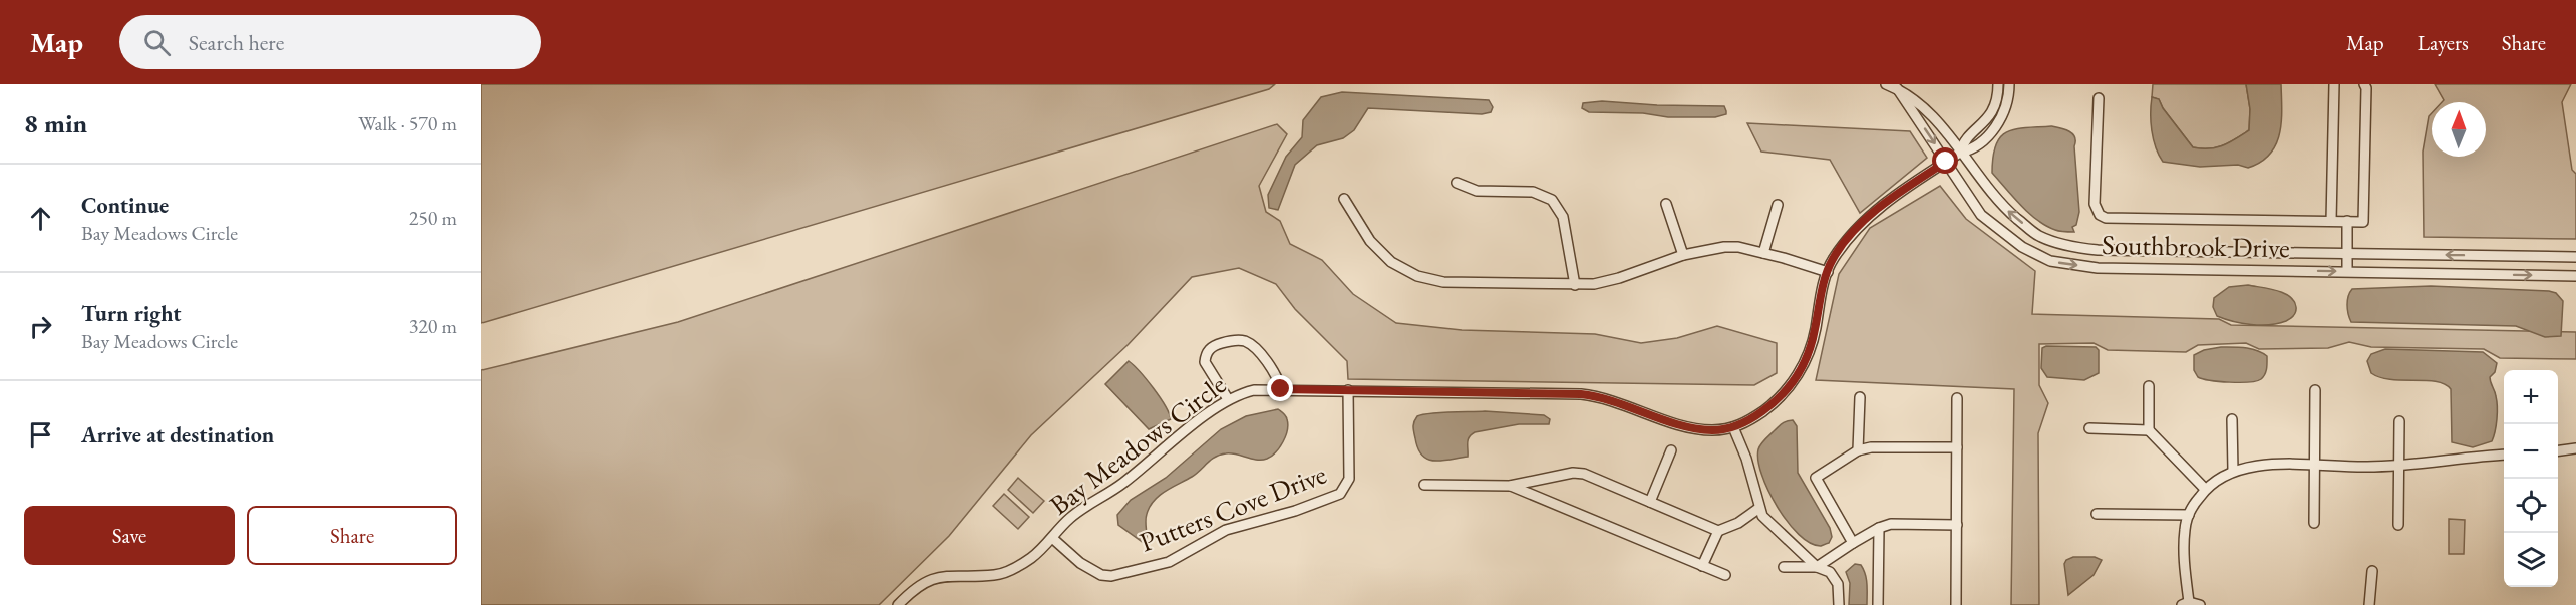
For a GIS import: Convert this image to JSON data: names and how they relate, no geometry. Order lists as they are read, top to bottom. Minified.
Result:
{"streets":{"street":["Southbrook Drive","Bay Meadows Circle","Putters Cove Drive"]},"crossings":[["Southbrook Drive","Bay Meadows Circle"],["Bay Meadows Circle","Putters Cove Drive"]],"north":"top","page":{"header":"Map","search":"Search here","nav":["Map","Layers","Share"],"heading":["8 min","Walk · 570 m"],"list":[["Continue","Bay Meadows Circle","250 m"],["Turn right","Bay Meadows Circle","320 m"],"Arrive at destination"],"map_buttons":["+","−"],"buttons":["Save","Share"]}}
